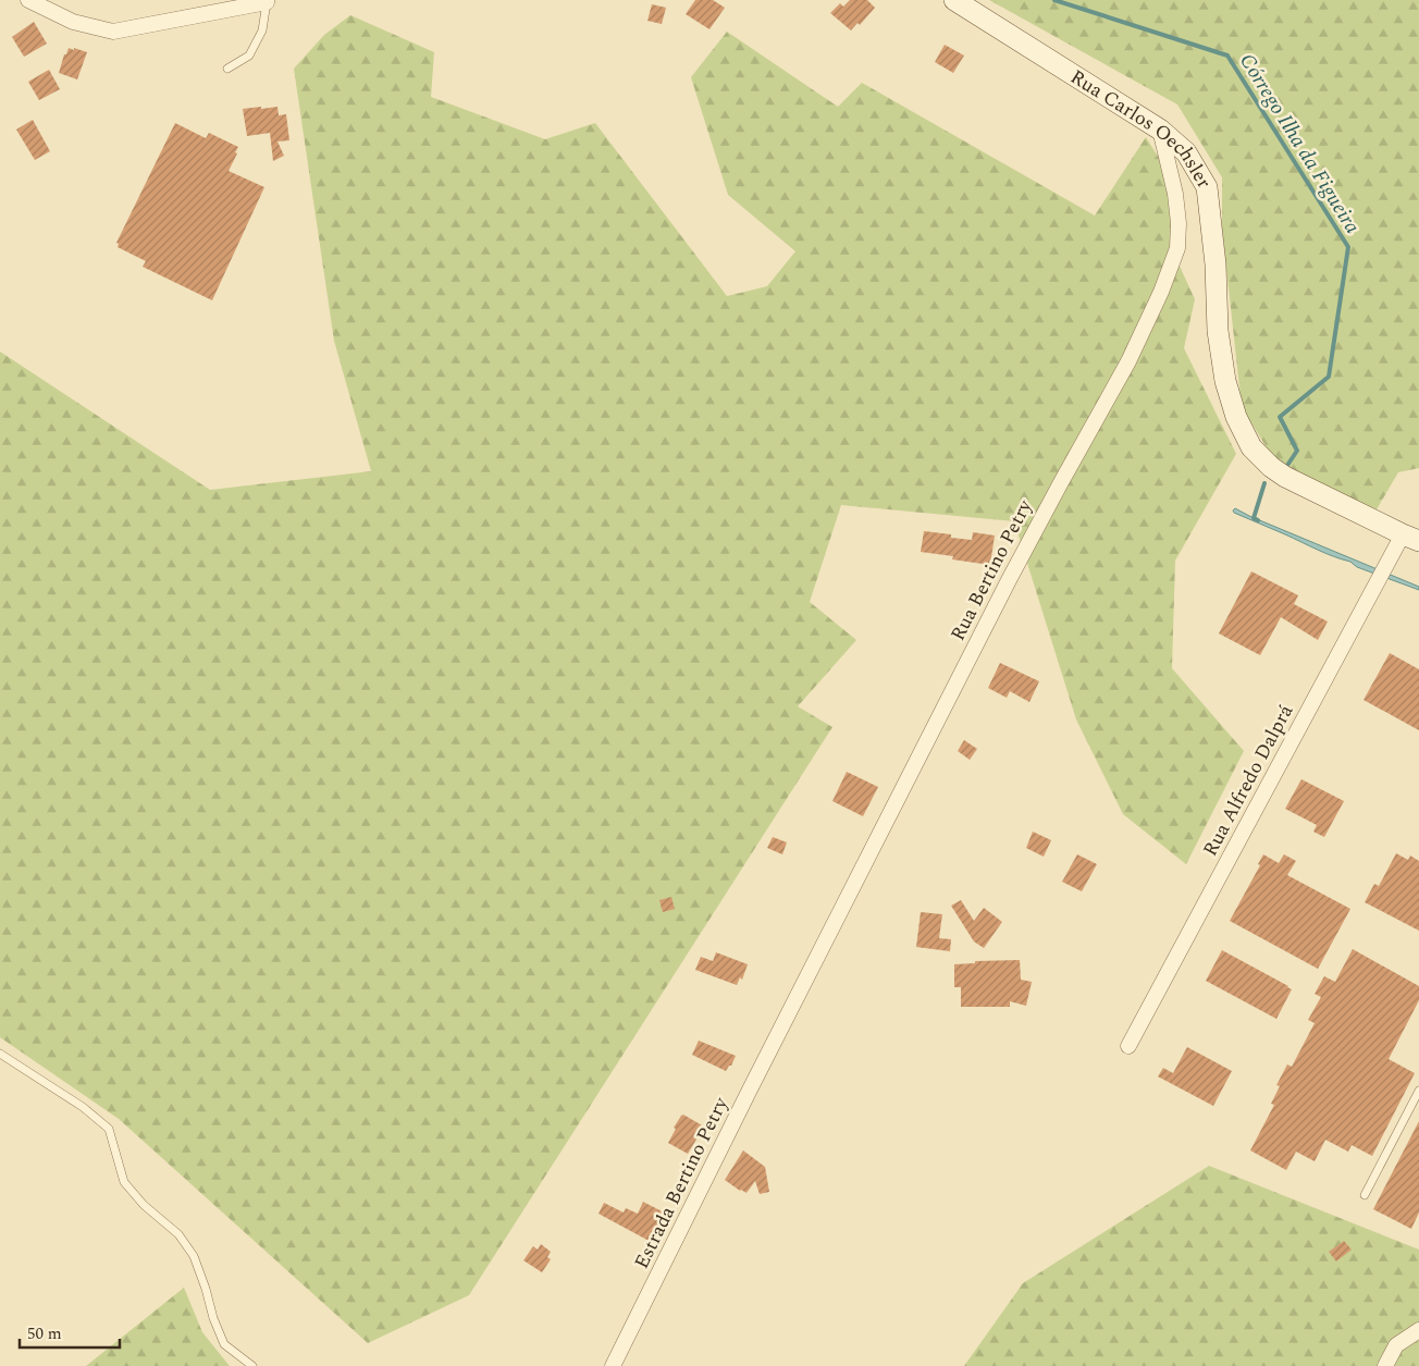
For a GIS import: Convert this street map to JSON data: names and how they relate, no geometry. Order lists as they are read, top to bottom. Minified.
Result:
{"streets":{"main road":["Rua Carlos Oechsler"],"street":["Rua Bertino Petry","Rua Alfredo Dalprá","Estrada Bertino Petry"]},"crossings":[["Rua Carlos Oechsler","Rua Bertino Petry"],["Rua Carlos Oechsler","Rua Alfredo Dalprá"],["Rua Bertino Petry","Estrada Bertino Petry"]],"water":["Córrego Ilha da Figueira"],"scale_bar":"50 m"}
